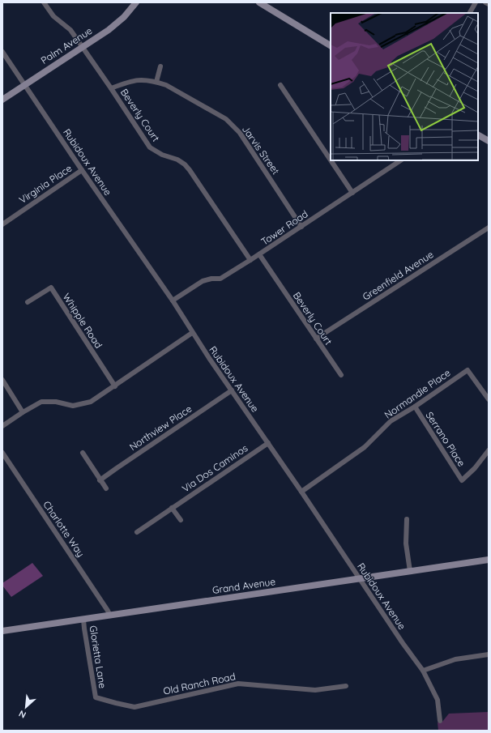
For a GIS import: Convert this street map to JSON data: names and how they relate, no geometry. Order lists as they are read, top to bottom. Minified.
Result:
{"streets":{"street":["Palm Avenue","Beverly Court","Jarvis Street","Rubidoux Avenue","Virginia Place","Tower Road","Greenfield Avenue","Whipple Road","Normandie Place","Northview Place","Serrano Place","Via Dos Caminos","Charlotte Way","Grand Avenue","Glorietta Lane","Old Ranch Road"]},"crossings":[["Palm Avenue","Beverly Court"],["Palm Avenue","Rubidoux Avenue"],["Beverly Court","Jarvis Street"],["Beverly Court","Tower Road"],["Beverly Court","Greenfield Avenue"],["Jarvis Street","Tower Road"],["Rubidoux Avenue","Virginia Place"],["Rubidoux Avenue","Tower Road"],["Rubidoux Avenue","Normandie Place"],["Rubidoux Avenue","Northview Place"],["Rubidoux Avenue","Via Dos Caminos"],["Rubidoux Avenue","Grand Avenue"],["Normandie Place","Serrano Place"],["Charlotte Way","Grand Avenue"],["Grand Avenue","Glorietta Lane"],["Glorietta Lane","Old Ranch Road"]],"north":"bottom left"}
